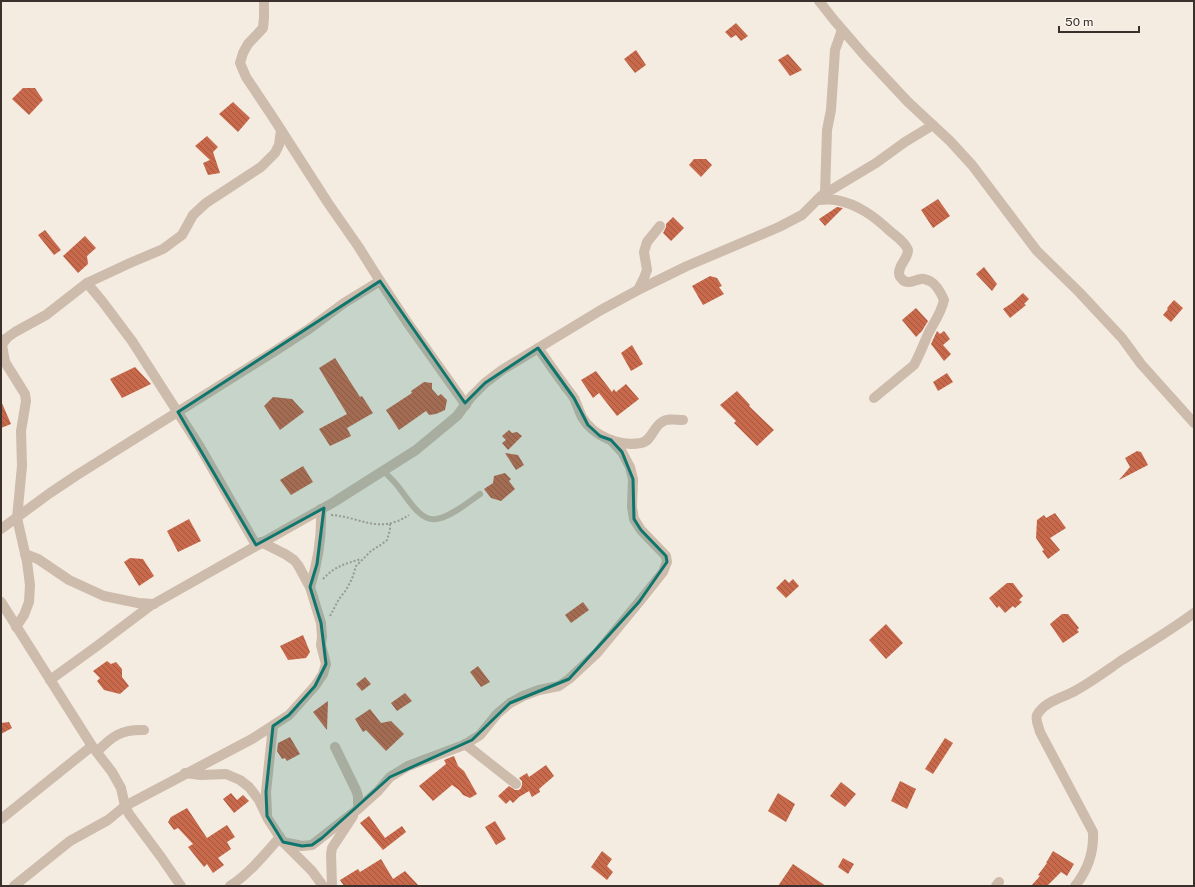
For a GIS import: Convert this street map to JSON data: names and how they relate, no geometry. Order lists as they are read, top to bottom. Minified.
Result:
{"scale_bar":"50 m"}
